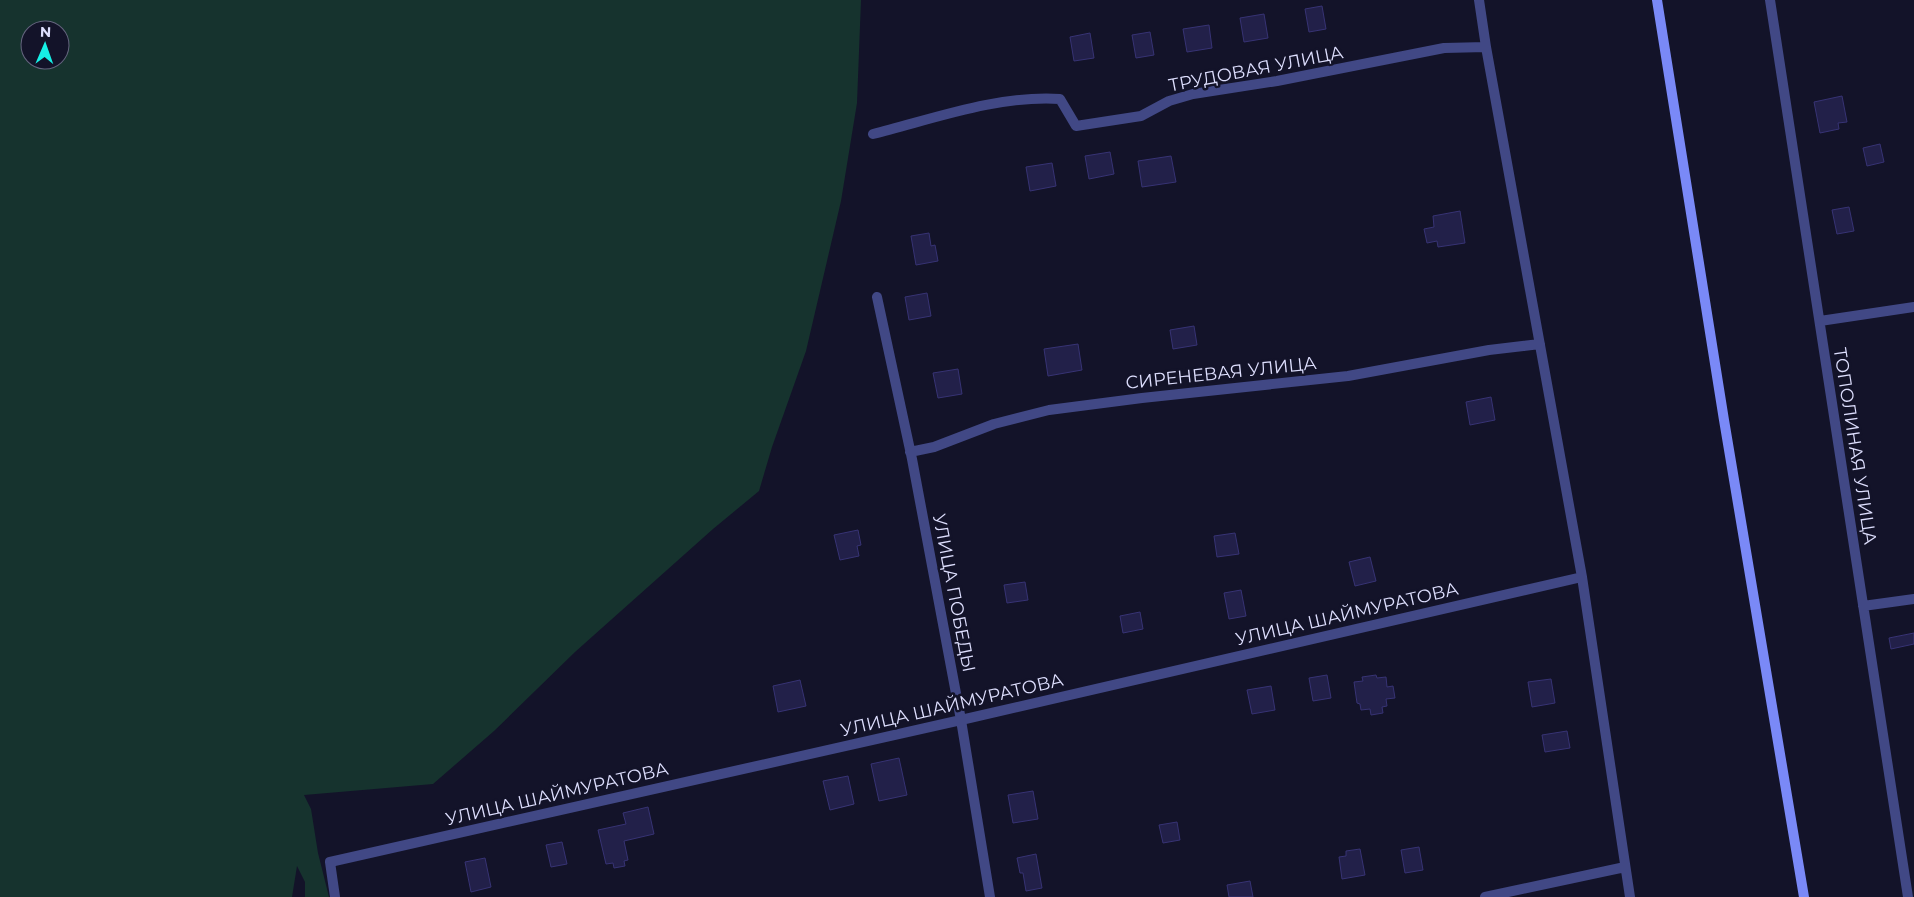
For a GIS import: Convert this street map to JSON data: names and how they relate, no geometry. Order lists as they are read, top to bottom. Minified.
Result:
{"streets":{"street":["ТРУДОВАЯ УЛИЦА","СИРЕНЕВАЯ УЛИЦА","ТОПОЛИНАЯ УЛИЦА","УЛИЦА ПОБЕДЫ","УЛИЦА ШАЙМУРАТОВА"]},"crossings":[["СИРЕНЕВАЯ УЛИЦА","УЛИЦА ПОБЕДЫ"],["УЛИЦА ПОБЕДЫ","УЛИЦА ШАЙМУРАТОВА"]],"north":"top"}
